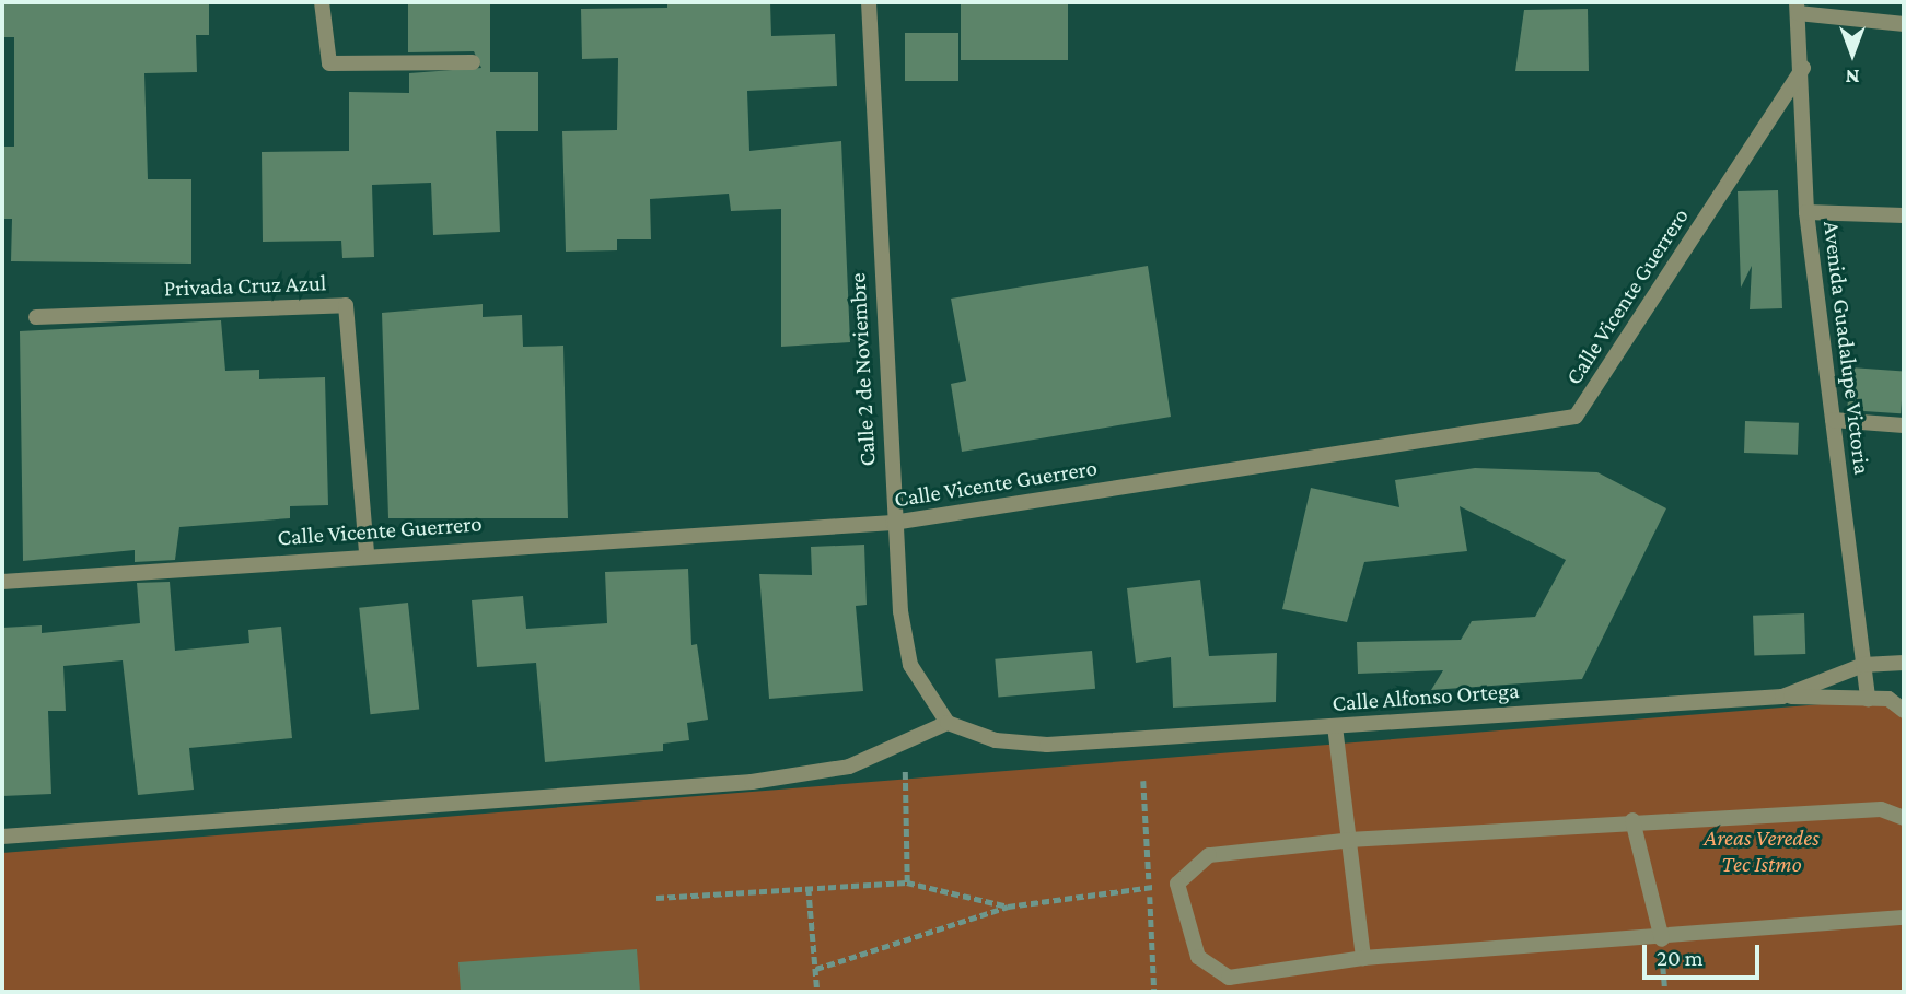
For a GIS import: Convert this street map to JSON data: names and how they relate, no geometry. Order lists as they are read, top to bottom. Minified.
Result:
{"streets":{"street":["Privada Cruz Azul","Calle Vicente Guerrero","Avenida Guadalupe Victoria","Calle 2 de Noviembre","Calle Alfonso Ortega"]},"crossings":[["Privada Cruz Azul","Calle Vicente Guerrero"],["Calle Vicente Guerrero","Avenida Guadalupe Victoria"],["Calle Vicente Guerrero","Calle 2 de Noviembre"],["Avenida Guadalupe Victoria","Calle Alfonso Ortega"],["Calle 2 de Noviembre","Calle Alfonso Ortega"]],"parks":["Areas Veredes Tec Istmo"],"scale_bar":"20 m","north":"bottom"}
